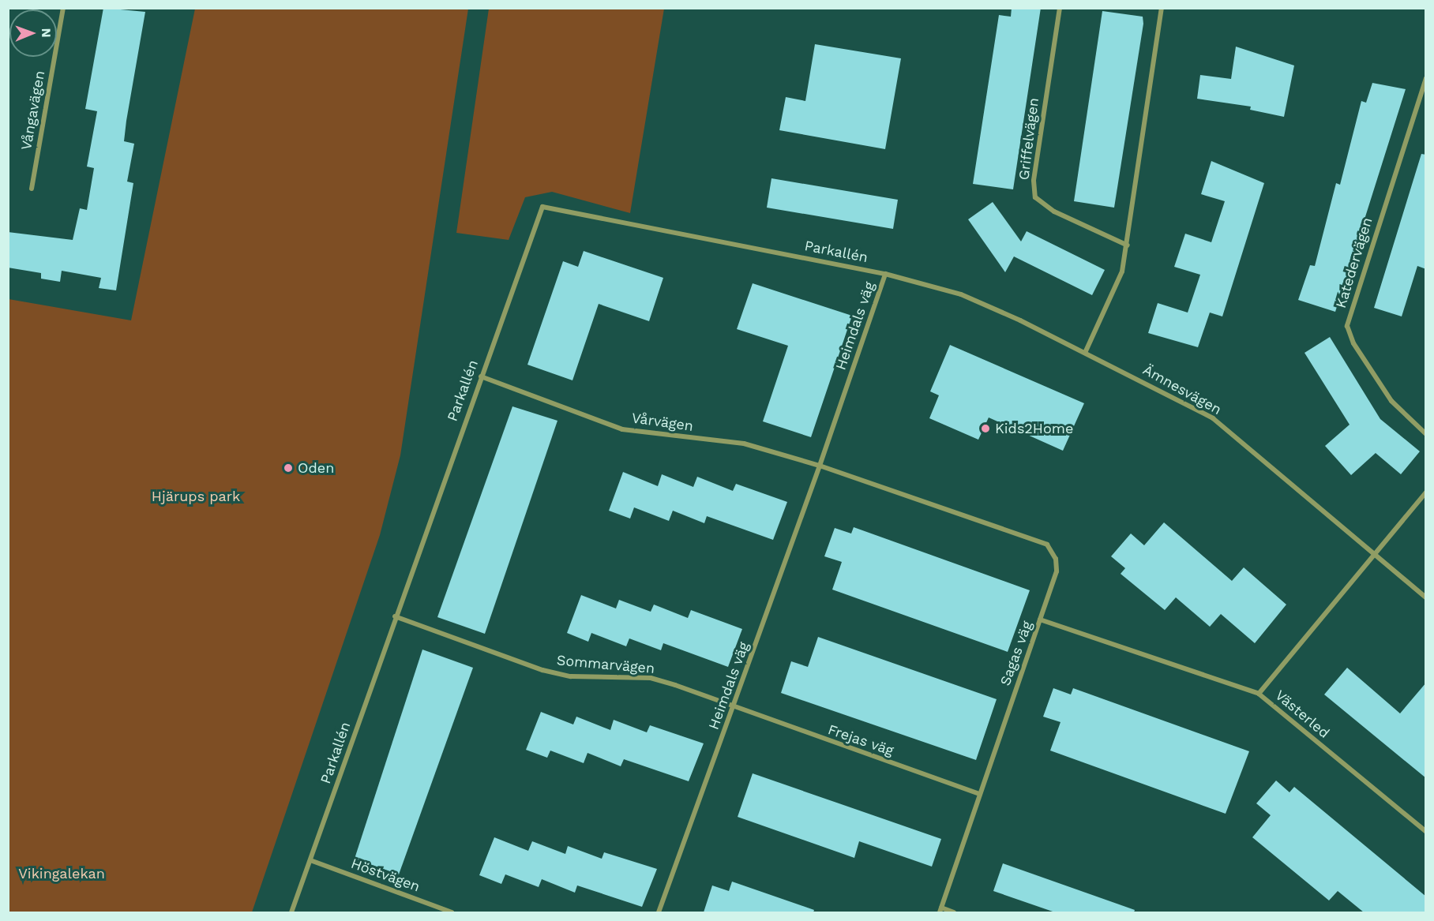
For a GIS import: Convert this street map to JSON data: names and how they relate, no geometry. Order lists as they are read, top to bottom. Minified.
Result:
{"streets":{"street":["Vångavägen","Griffelvägen","Parkallén","Katedervägen","Heimdals väg","Ämnesvägen","Vårvägen","Sagas väg","Sommarvägen","Västerled","Frejas väg","Höstvägen"]},"crossings":[["Parkallén","Heimdals väg"],["Parkallén","Ämnesvägen"],["Parkallén","Vårvägen"],["Parkallén","Sommarvägen"],["Parkallén","Höstvägen"],["Heimdals väg","Ämnesvägen"],["Heimdals väg","Vårvägen"],["Heimdals väg","Sommarvägen"],["Heimdals väg","Frejas väg"],["Ämnesvägen","Västerled"],["Sagas väg","Västerled"],["Sagas väg","Frejas väg"],["Sommarvägen","Frejas väg"]],"parks":["Hjärups park","Vikingalekan"],"places":["Kids2Home","Oden"],"north":"right"}
